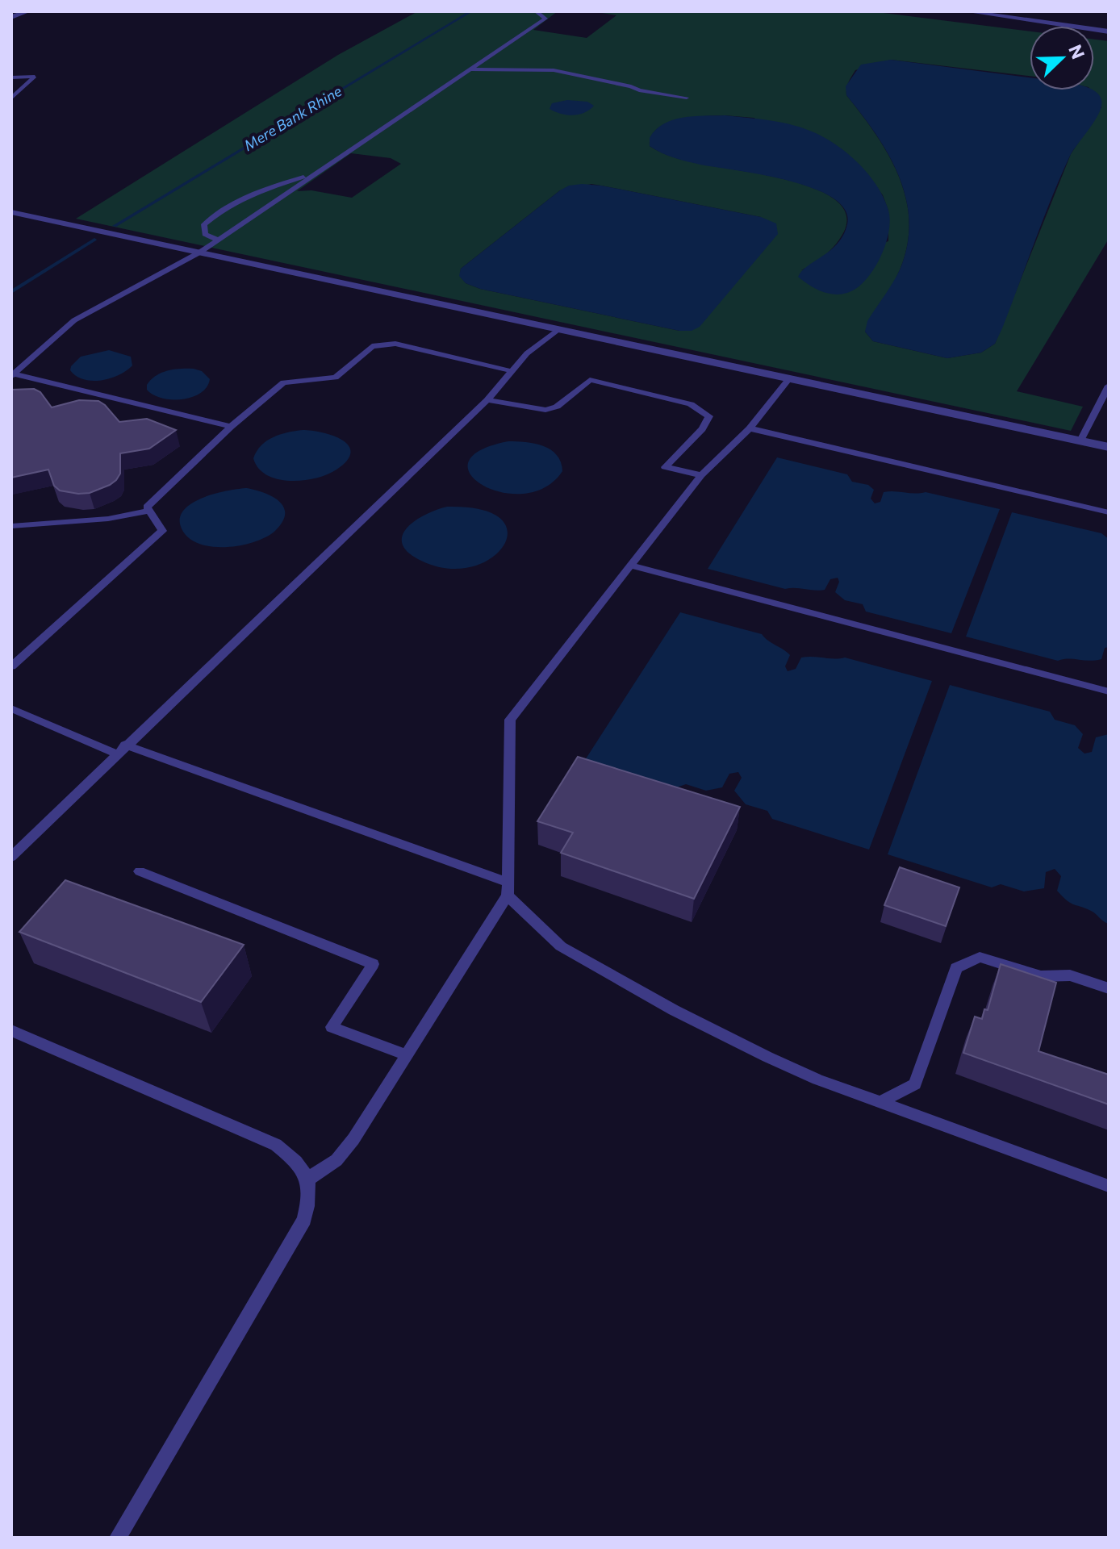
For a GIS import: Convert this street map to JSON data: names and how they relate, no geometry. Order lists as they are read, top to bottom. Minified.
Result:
{"water":["Mere Bank Rhine"],"north":"top right"}
